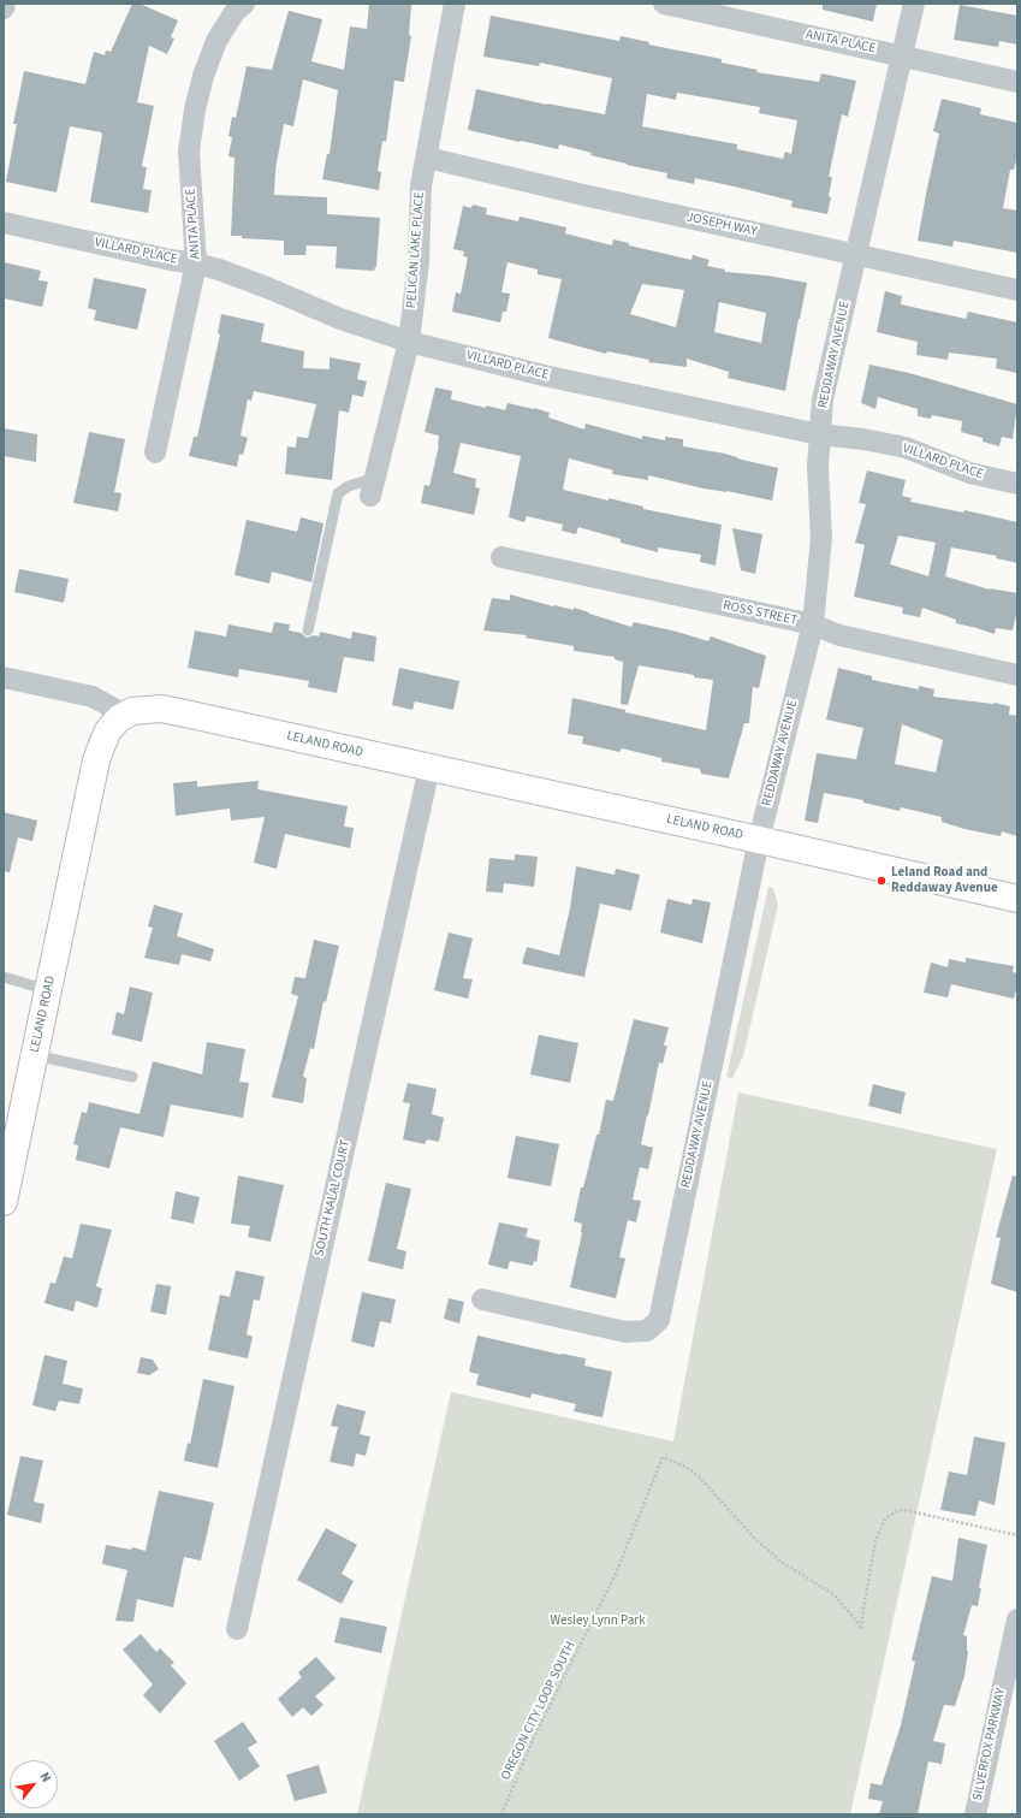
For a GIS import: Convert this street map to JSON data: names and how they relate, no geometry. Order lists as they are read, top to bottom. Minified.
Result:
{"streets":{"street":["ANITA PLACE","JOSEPH WAY","PELICAN LAKE PLACE","VILLARD PLACE","REDDAWAY AVENUE","ROSS STREET","LELAND ROAD","SOUTH KALAL COURT","SILVERFOX PARKWAY"],"path":["OREGON CITY LOOP SOUTH"]},"crossings":[["ANITA PLACE","VILLARD PLACE"],["ANITA PLACE","REDDAWAY AVENUE"],["JOSEPH WAY","PELICAN LAKE PLACE"],["JOSEPH WAY","REDDAWAY AVENUE"],["PELICAN LAKE PLACE","VILLARD PLACE"],["VILLARD PLACE","REDDAWAY AVENUE"],["REDDAWAY AVENUE","ROSS STREET"],["REDDAWAY AVENUE","LELAND ROAD"],["LELAND ROAD","SOUTH KALAL COURT"]],"parks":["Wesley Lynn Park"],"places":["Leland Road and Reddaway Avenue"],"north":"top right"}
